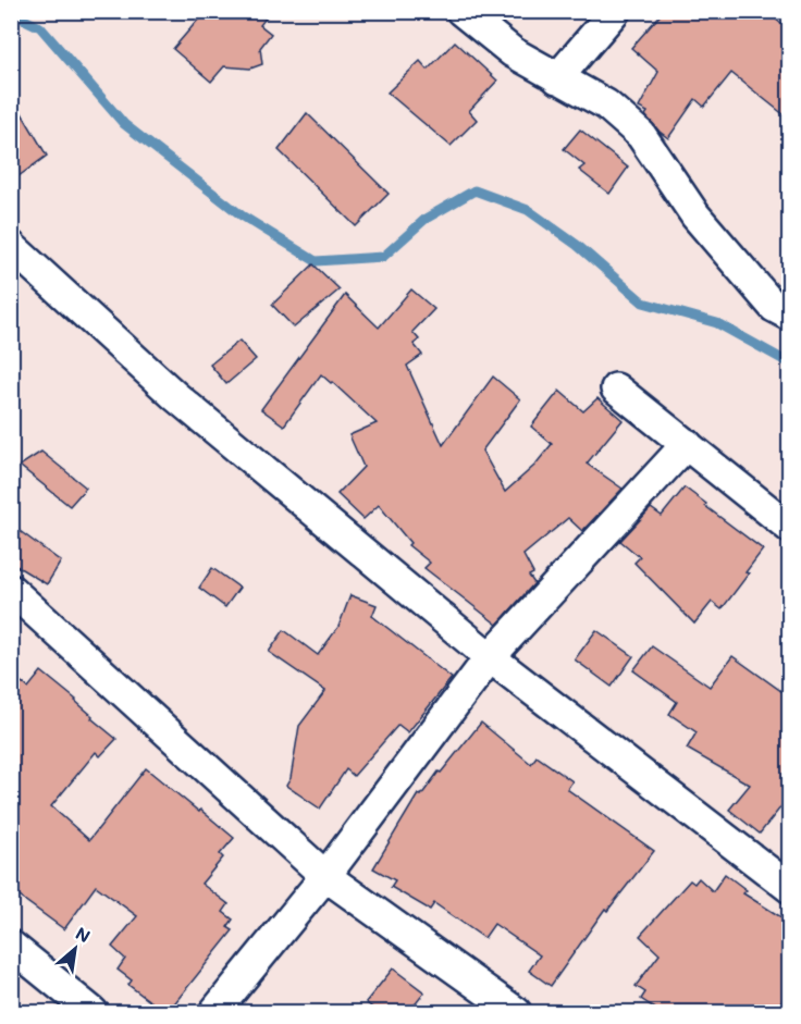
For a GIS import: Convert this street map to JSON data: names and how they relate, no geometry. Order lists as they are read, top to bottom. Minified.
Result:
{"north":"top right"}
